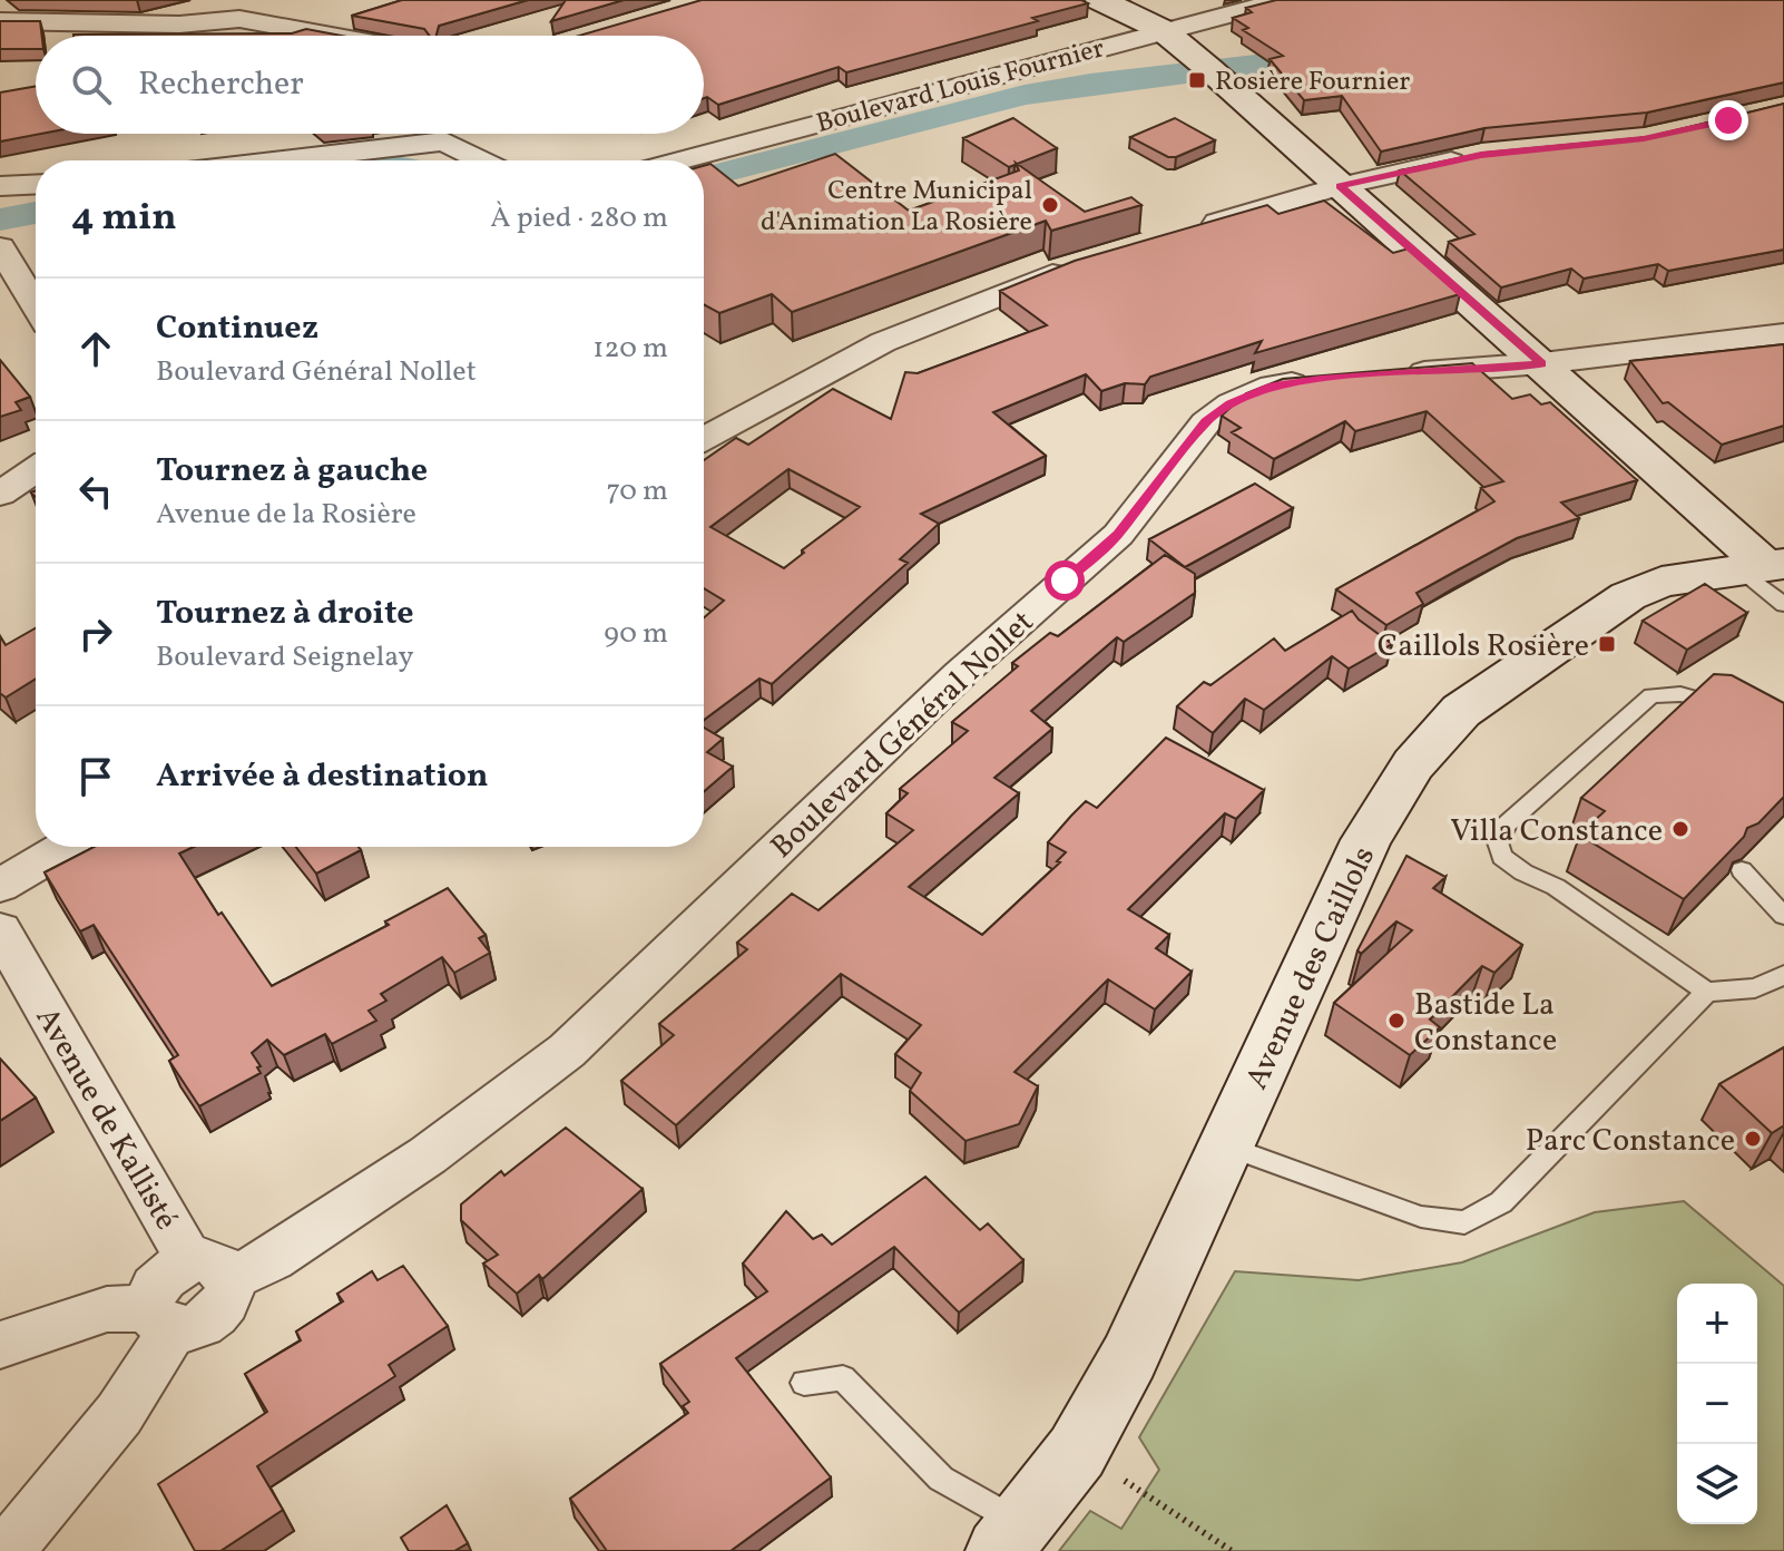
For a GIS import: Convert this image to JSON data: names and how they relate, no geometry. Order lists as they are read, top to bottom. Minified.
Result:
{"streets":{"street":["Boulevard Louis Fournier","Boulevard Général Nollet","Avenue des Caillols","Avenue de Kallisté"]},"crossings":[["Boulevard Général Nollet","Avenue de Kallisté"]],"places":{"transit":["Rosière Fournier","Caillols Rosière"],"other":["Centre Municipal d'Animation La Rosière","Villa Constance","Bastide La Constance","Parc Constance"]},"page":{"search":"Rechercher","heading":["4 min","À pied · 280 m"],"list":[["Continuez","Boulevard Général Nollet","120 m"],["Tournez à gauche","Avenue de la Rosière","70 m"],["Tournez à droite","Boulevard Seignelay","90 m"],"Arrivée à destination"],"map_buttons":["+","−"]}}
